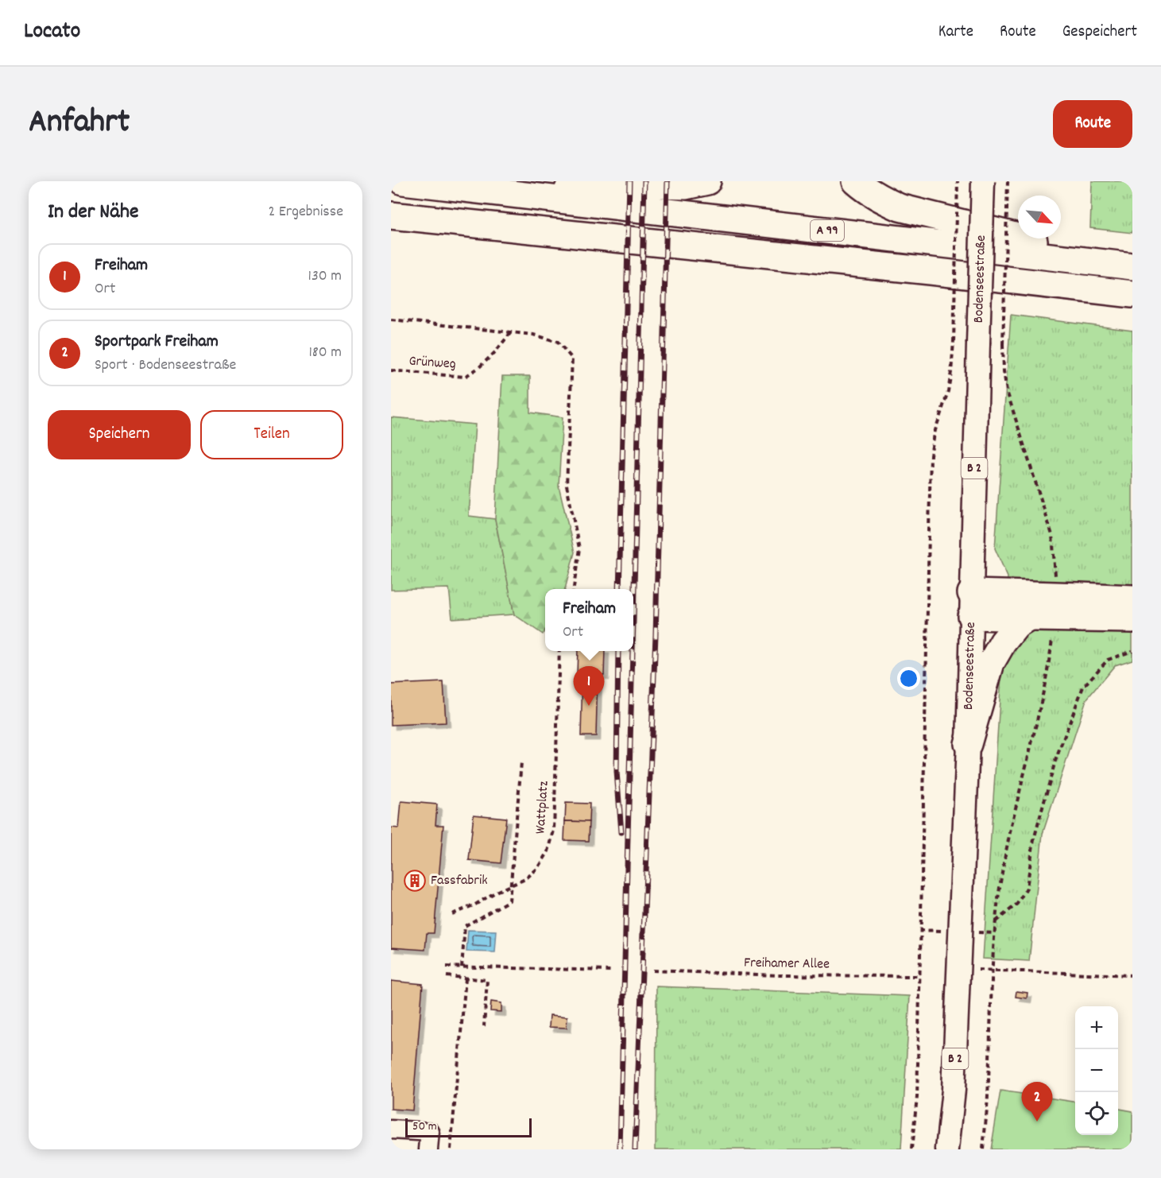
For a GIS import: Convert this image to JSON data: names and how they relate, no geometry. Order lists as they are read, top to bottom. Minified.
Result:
{"streets":{"highway":["A 99"],"main road":["Bodenseestraße","B 2"],"path":["Grünweg","Wattplatz","Freihamer Allee"]},"places":{"building":["Fassfabrik"]},"scale_bar":"50 m","north":"bottom right","page":{"header":"Locato","nav":["Karte","Route","Gespeichert"],"title":"Anfahrt","buttons":["Route",["Speichern","Teilen"]],"heading":["In der Nähe","2 Ergebnisse"],"list":[{"mark":"1","name":"Freiham","note":"Ort","value":"130 m"},{"mark":"2","name":"Sportpark Freiham","note":"Sport · Bodenseestraße","value":"180 m"}],"popup":["Freiham","Ort"],"pins":["1","2"],"map_buttons":["+","−"],"scale":"50 m"}}
